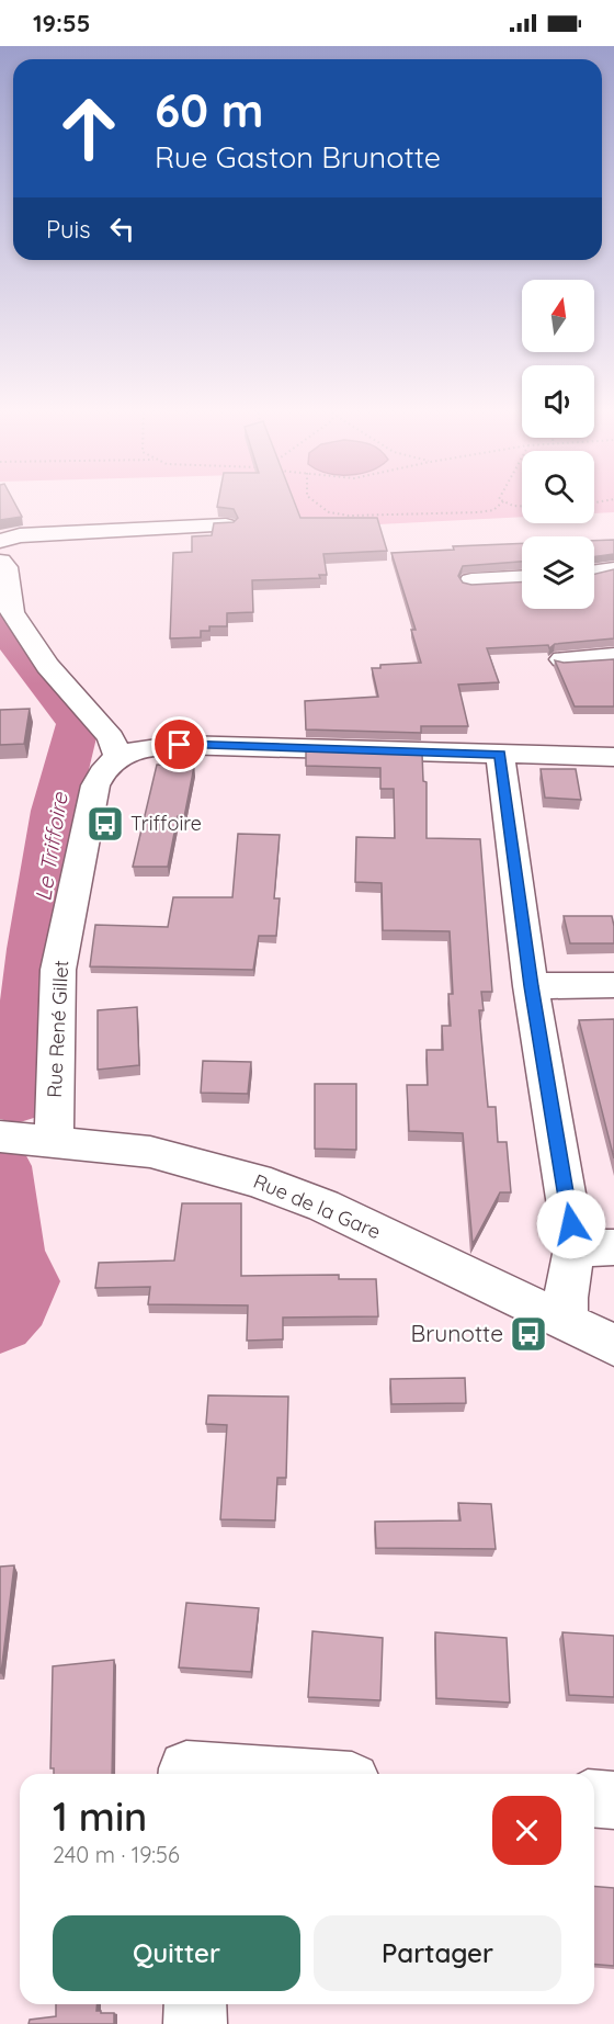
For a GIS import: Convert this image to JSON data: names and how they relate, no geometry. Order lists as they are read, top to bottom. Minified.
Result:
{"streets":{"street":["Rue René Gillet","Rue de la Gare"]},"crossings":[["Rue René Gillet","Rue de la Gare"]],"water":["Le Triffoire"],"places":{"bus stop":["Triffoire","Brunotte"]},"north":"top","page":{"status":"19:55","turn":["60 m","Rue Gaston Brunotte"],"then":"Puis","heading":["1 min","240 m · 19:56"],"buttons":["Quitter","Partager"]}}
